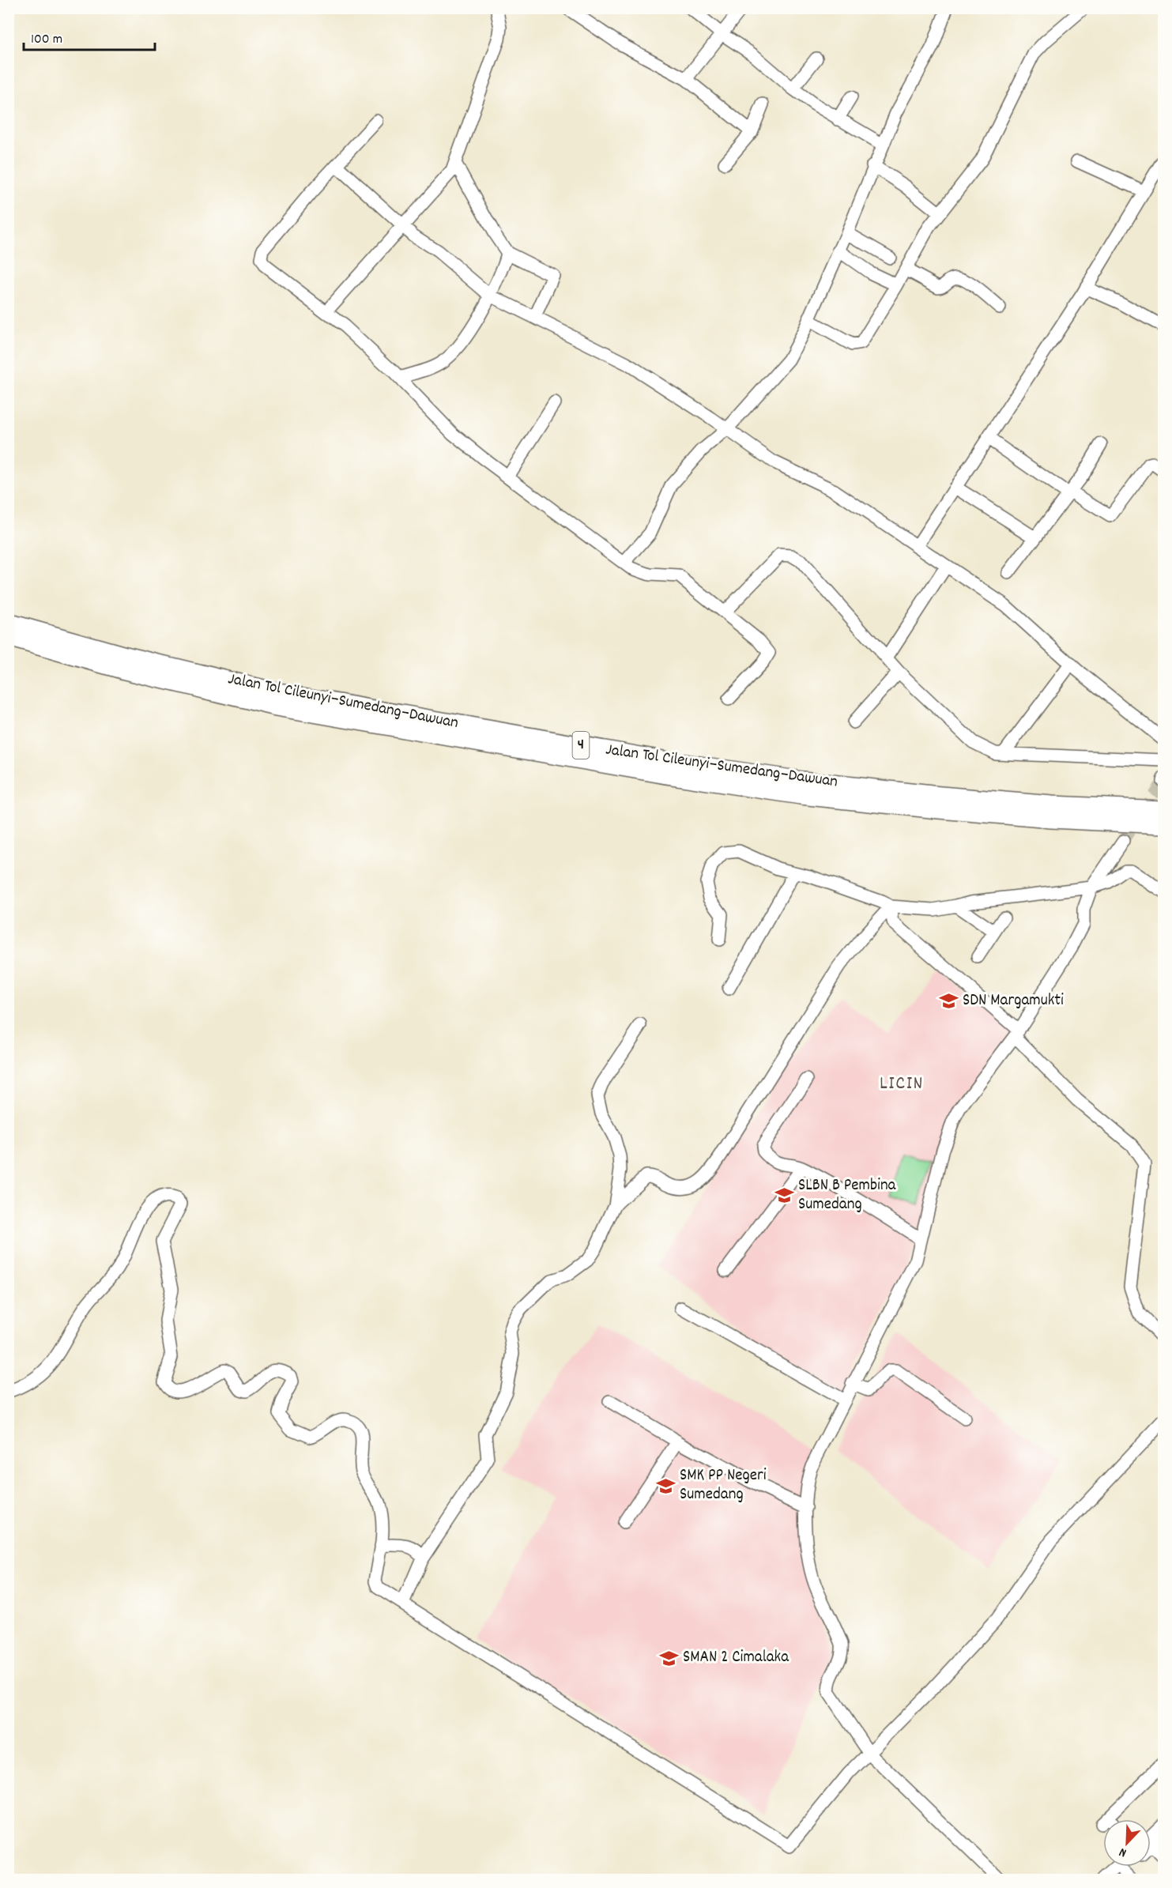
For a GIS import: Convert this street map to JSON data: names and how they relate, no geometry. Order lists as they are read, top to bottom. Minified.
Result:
{"streets":{"highway":["Jalan Tol Cileunyi–Sumedang–Dawuan","4"]},"districts":["LICIN"],"places":{"school or university":["SDN Margamukti","SLBN B Pembina Sumedang","SMK PP Negeri Sumedang","SMAN 2 Cimalaka"]},"scale_bar":"100 m","north":"bottom left"}
